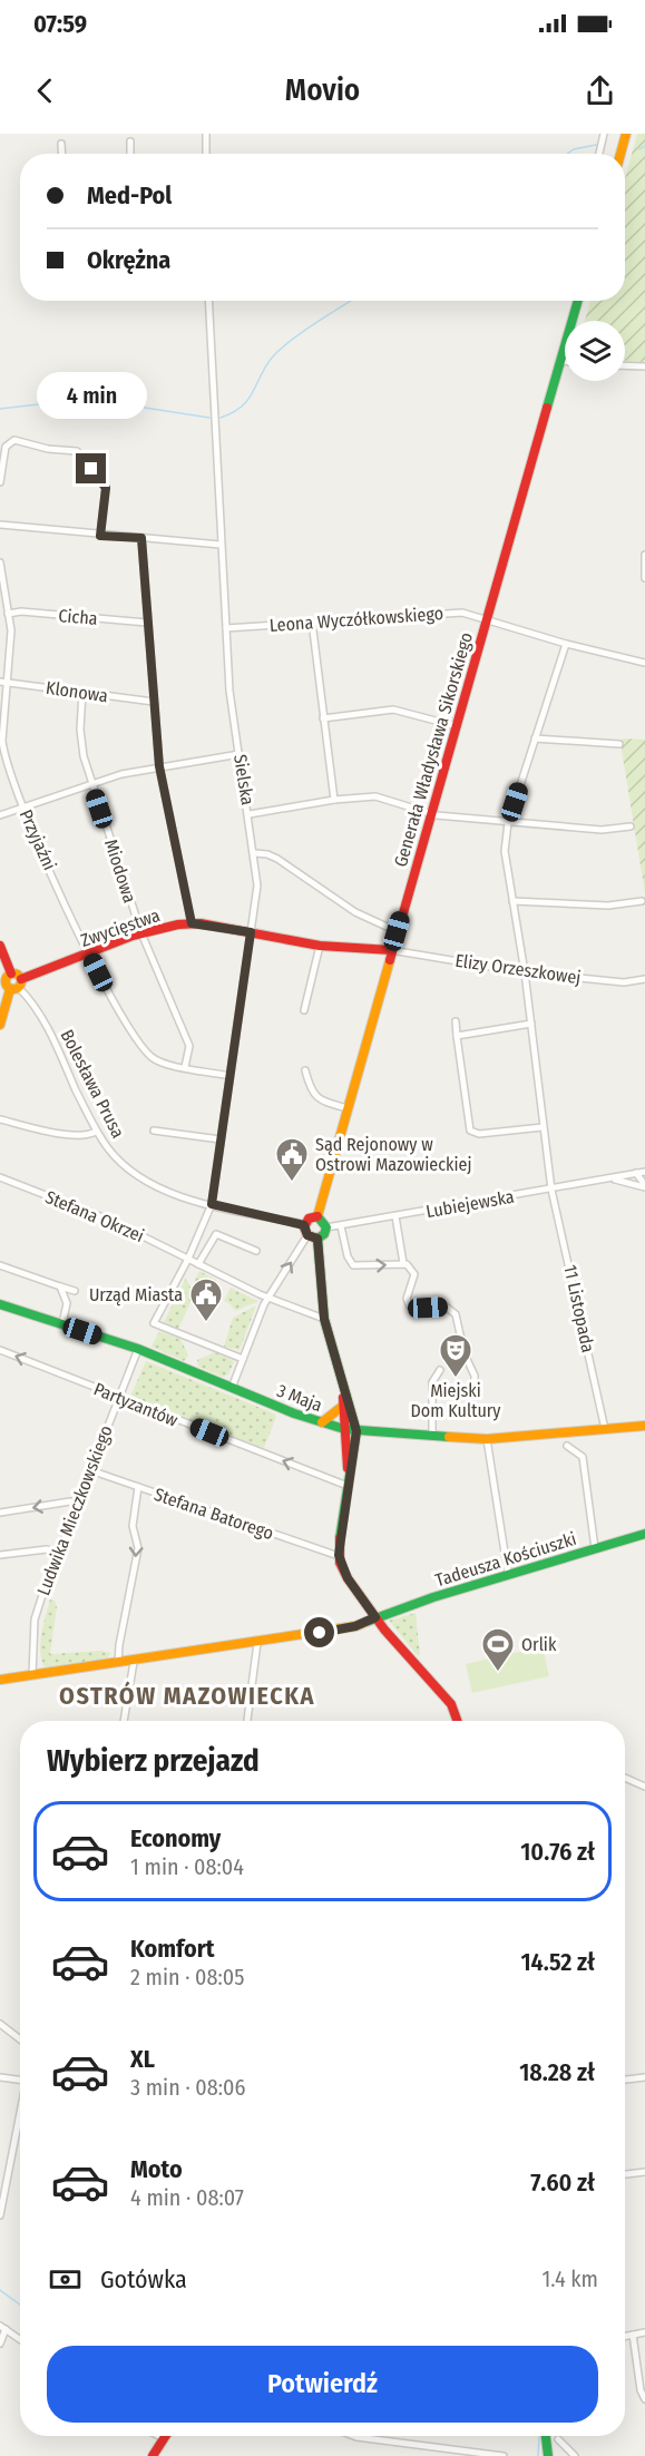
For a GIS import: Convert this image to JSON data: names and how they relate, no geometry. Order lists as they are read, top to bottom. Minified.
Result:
{"streets":{"street":["Cicha","Leona Wyczółkowskiego","Klonowa","Generała Władysława Sikorskiego","Sielska","Przyjaźni","Miodowa","Zwycięstwa","Elizy Orzeszkowej","Bolesława Prusa","Lubiejewska","Stefana Okrzei","11 Listopada","3 Maja","Partyzantów","Ludwika Mieczkowskiego","Stefana Batorego","Tadeusza Kościuszki"]},"crossings":[["Cicha","Przyjaźni"],["Leona Wyczółkowskiego","Generała Władysława Sikorskiego"],["Leona Wyczółkowskiego","Sielska"],["Leona Wyczółkowskiego","11 Listopada"],["Klonowa","Przyjaźni"],["Klonowa","Miodowa"],["Generała Władysława Sikorskiego","Zwycięstwa"],["Generała Władysława Sikorskiego","Elizy Orzeszkowej"],["Generała Władysława Sikorskiego","Bolesława Prusa"],["Generała Władysława Sikorskiego","Lubiejewska"],["Sielska","Przyjaźni"],["Sielska","Zwycięstwa"],["Sielska","Bolesława Prusa"],["Sielska","Stefana Okrzei"],["Przyjaźni","Miodowa"],["Przyjaźni","Zwycięstwa"],["Miodowa","Zwycięstwa"],["Zwycięstwa","Elizy Orzeszkowej"],["Zwycięstwa","Bolesława Prusa"],["Elizy Orzeszkowej","11 Listopada"],["Bolesława Prusa","Lubiejewska"],["Lubiejewska","11 Listopada"],["11 Listopada","3 Maja"],["3 Maja","Ludwika Mieczkowskiego"],["Partyzantów","Ludwika Mieczkowskiego"],["Ludwika Mieczkowskiego","Stefana Batorego"],["Ludwika Mieczkowskiego","Tadeusza Kościuszki"]],"one_way":["Partyzantów"],"districts":["OSTRÓW MAZOWIECKA"],"places":{"public building":["Sąd Rejonowy w Ostrowi Mazowieckiej","Urząd Miasta"],"theatre":["Miejski Dom Kultury"],"sports":["Orlik"]},"page":{"status":"07:59","header":"Movio","banner":["Med-Pol","Okrężna"],"bubble":"4 min","heading":"Wybierz przejazd","list":[{"name":"Economy","note":"1 min · 08:04","value":"10.76 zł"},{"name":"Komfort","note":"2 min · 08:05","value":"14.52 zł"},{"name":"XL","note":"3 min · 08:06","value":"18.28 zł"},{"name":"Moto","note":"4 min · 08:07","value":"7.60 zł"}],"pay":["Gotówka","1.4 km"],"buttons":"Potwierdź"}}
